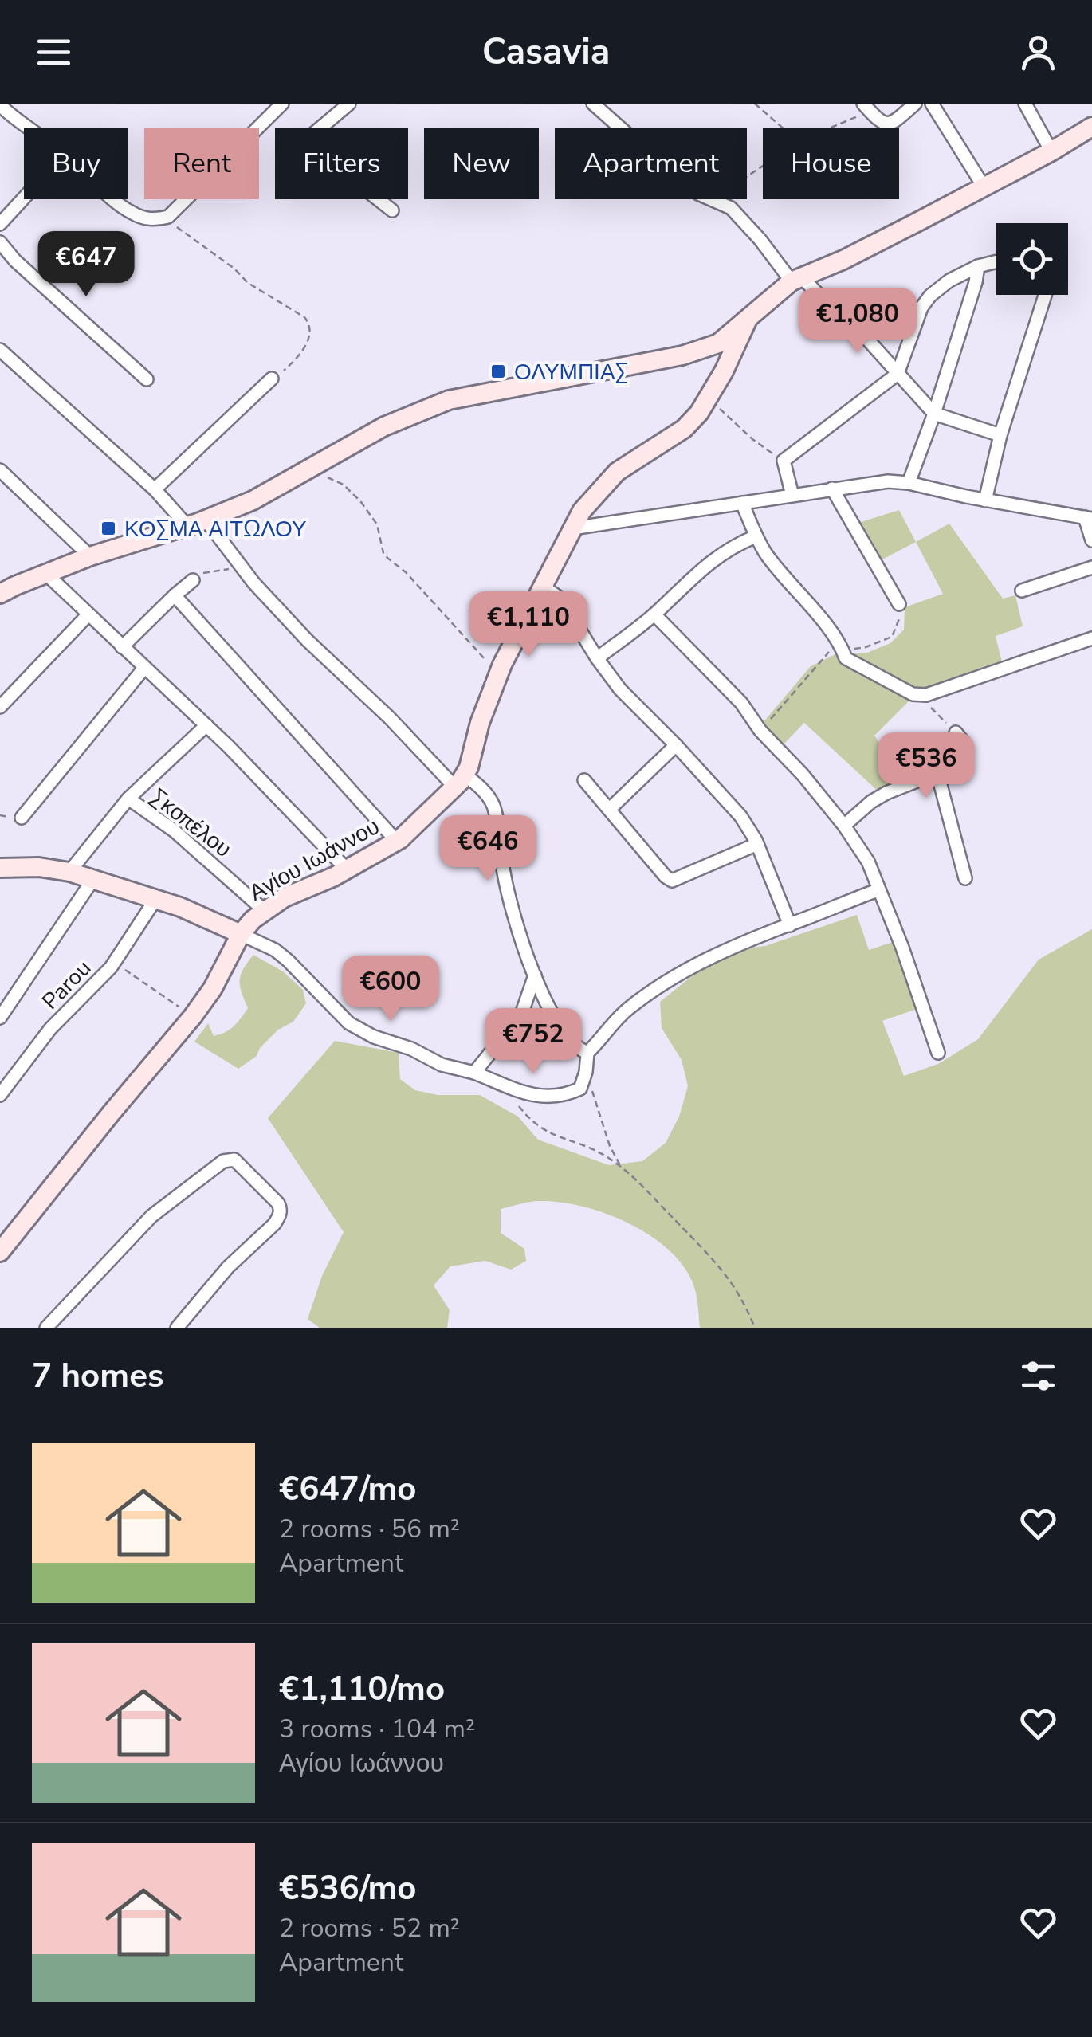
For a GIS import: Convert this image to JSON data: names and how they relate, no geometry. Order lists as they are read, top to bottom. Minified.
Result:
{"streets":{"street":["Σκοπέλου","Αγίου Ιωάννου","Parou"]},"crossings":[["Σκοπέλου","Αγίου Ιωάννου"]],"places":{"transit":["ΟΛΥΜΠΙΑΣ","ΚΟΣΜΑ ΑΙΤΩΛΟΥ"]},"page":{"header":"Casavia","chip":["Buy","Rent","Filters","New","Apartment","House"],"price":["€647","€1,080","€1,110","€536","€646","€600","€752"],"heading":"7 homes","list":[{"name":"€647/mo","note":"2 rooms · 56 m² · Apartment"},{"name":"€1,110/mo","note":"3 rooms · 104 m² · Αγίου Ιωάννου"},{"name":"€536/mo","note":"2 rooms · 52 m² · Apartment"}]}}
